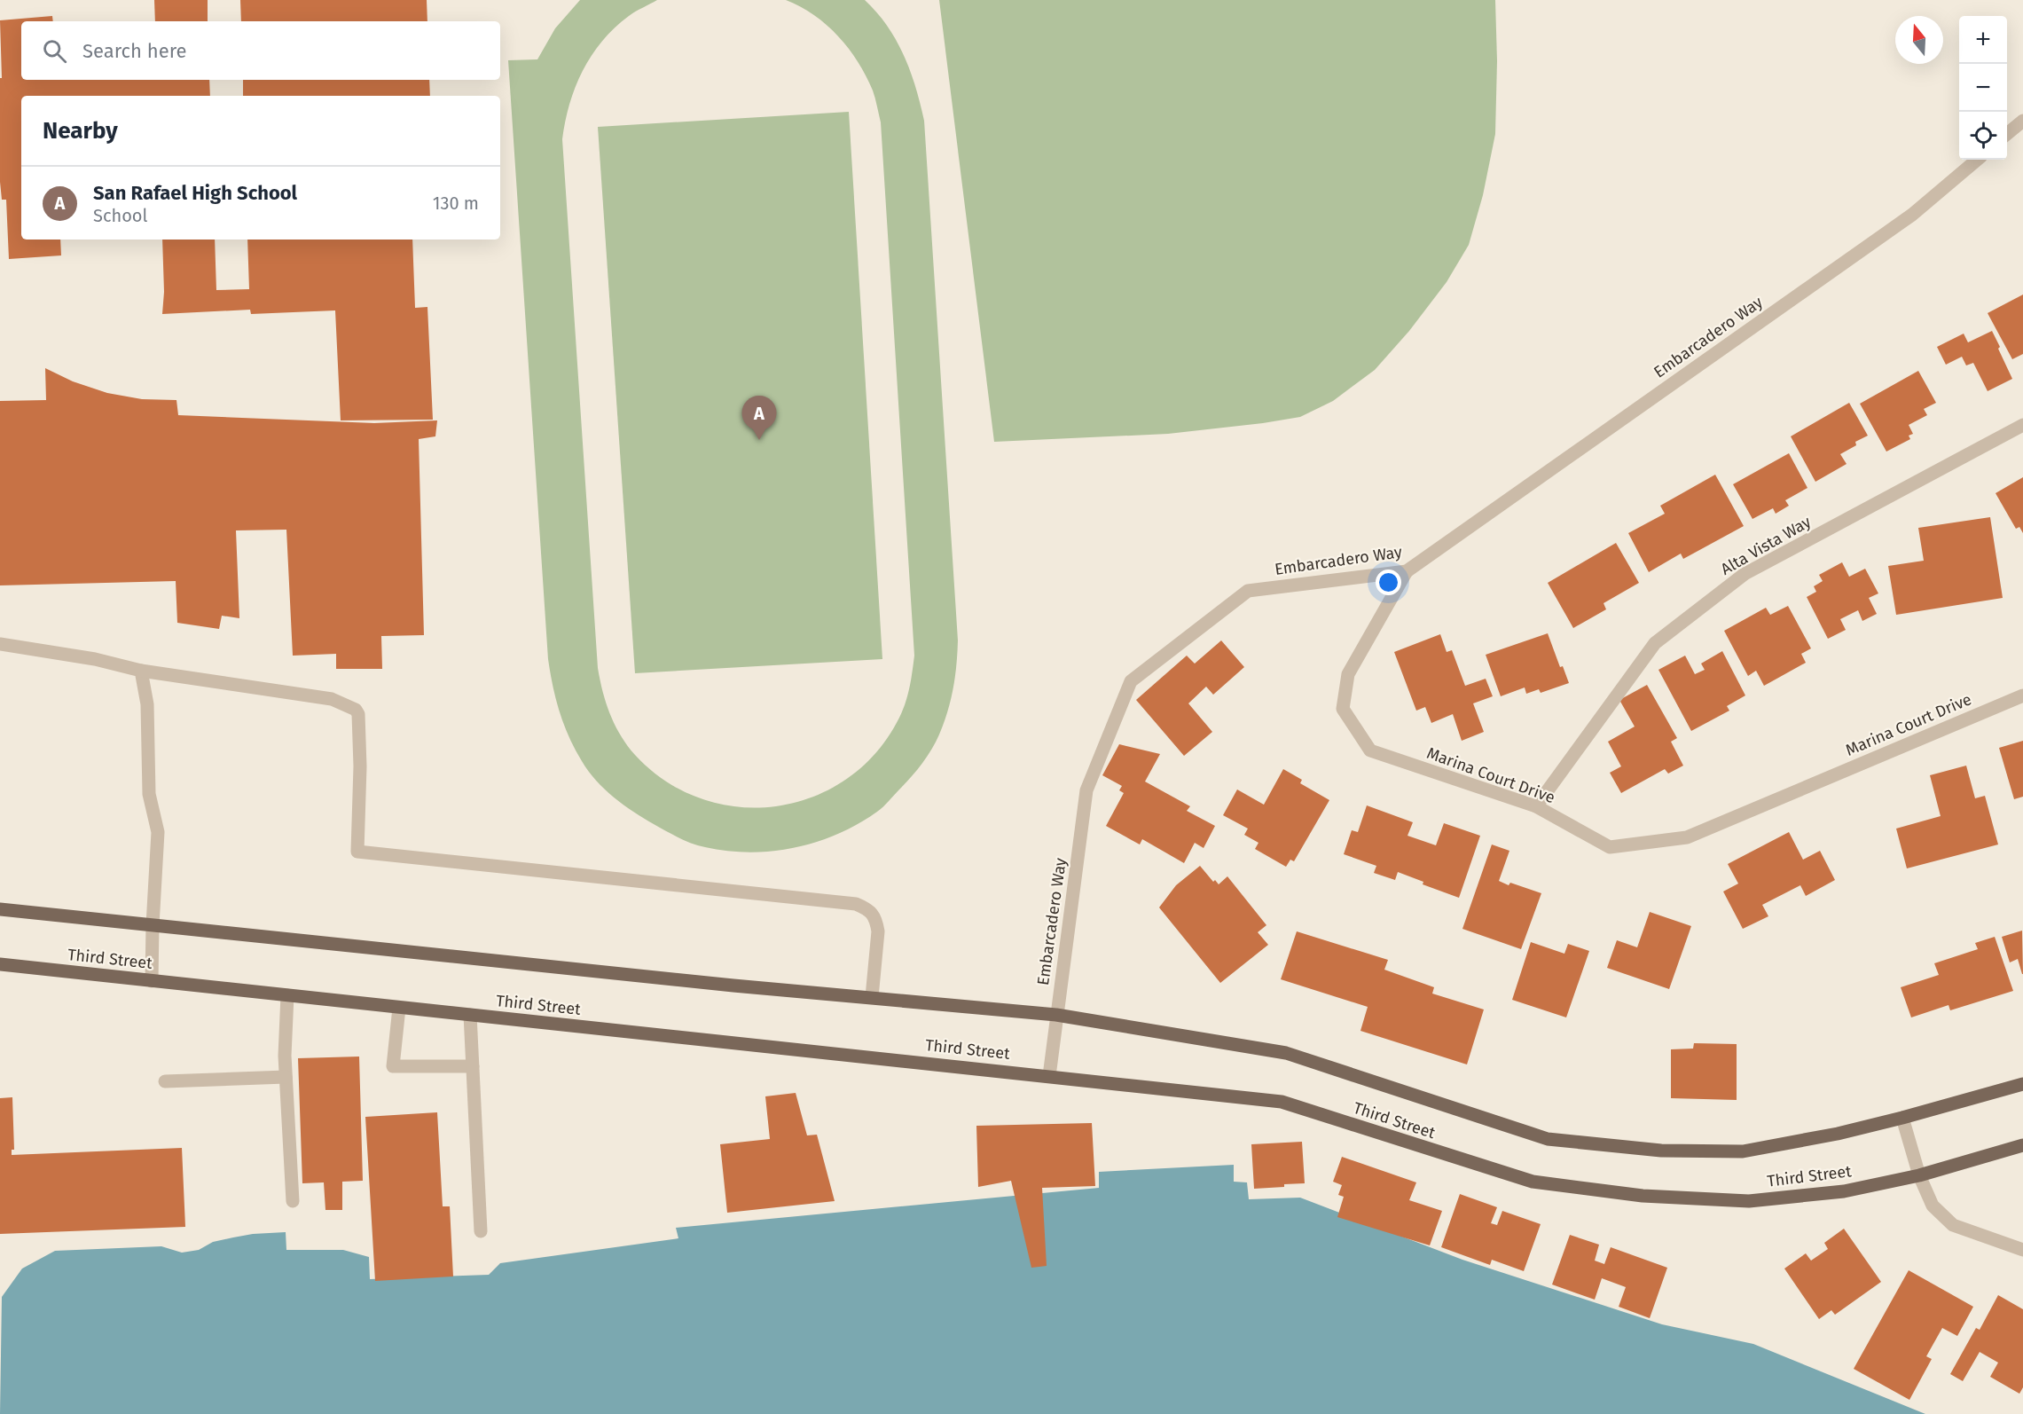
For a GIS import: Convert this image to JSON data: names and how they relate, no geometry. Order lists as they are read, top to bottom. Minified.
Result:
{"streets":{"main road":["Third Street"],"street":["Embarcadero Way","Alta Vista Way","Marina Court Drive"]},"crossings":[["Embarcadero Way","Marina Court Drive"],["Embarcadero Way","Third Street"],["Alta Vista Way","Marina Court Drive"]],"north":"top","page":{"map_buttons":["+","−"],"search":"Search here","heading":"Nearby","list":[{"mark":"A","name":"San Rafael High School","note":"School","value":"130 m"}],"pins":"A"}}
